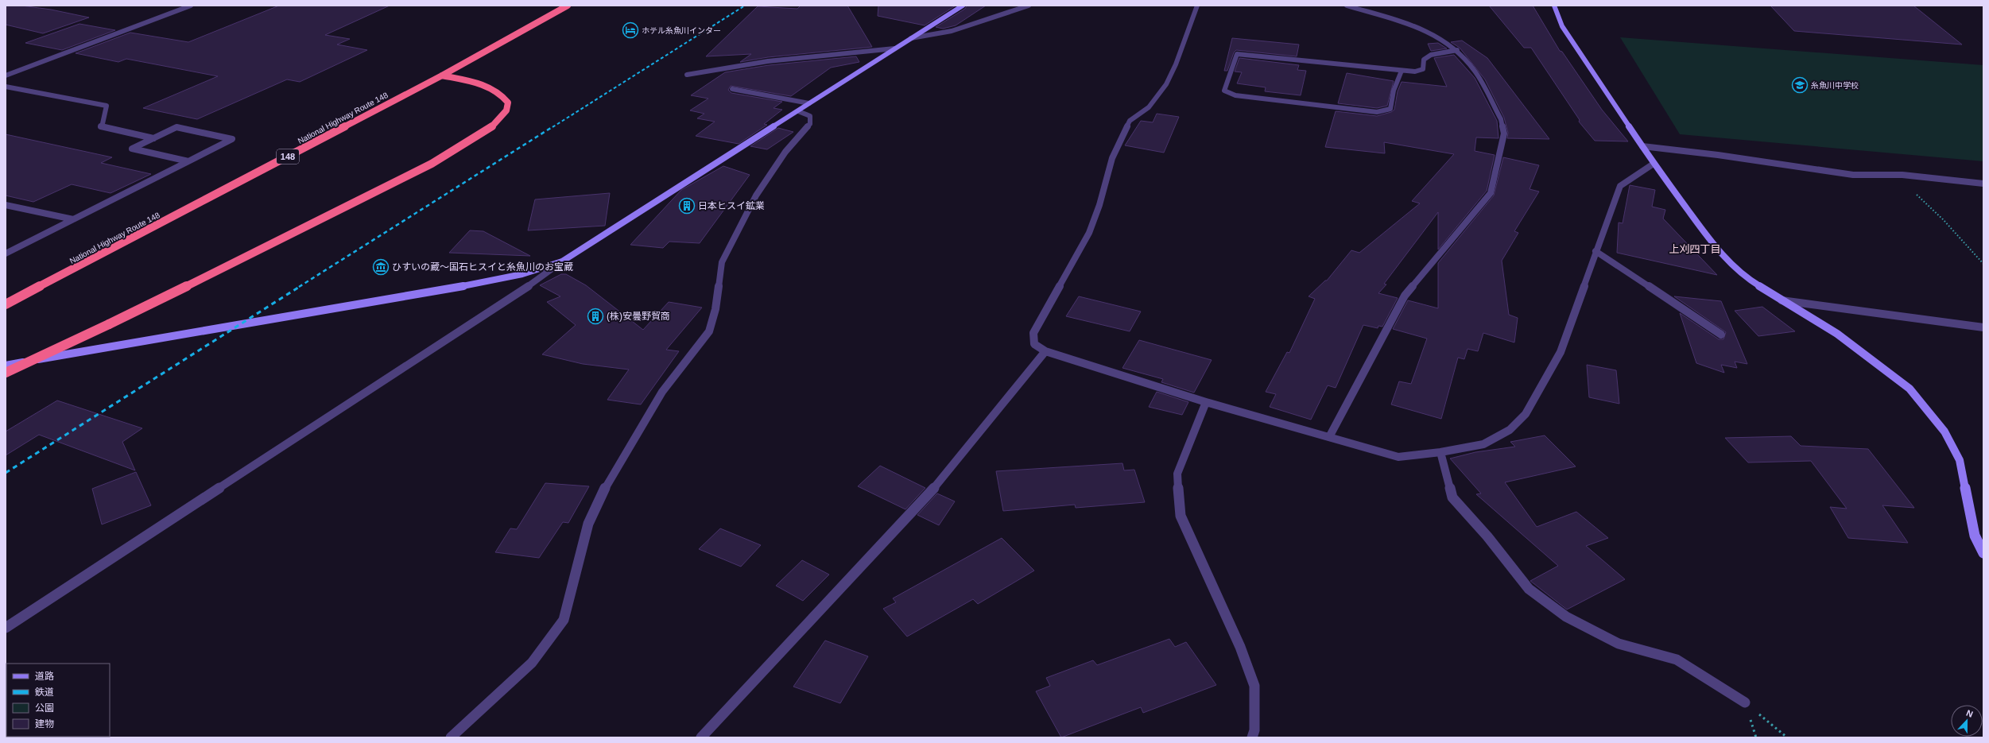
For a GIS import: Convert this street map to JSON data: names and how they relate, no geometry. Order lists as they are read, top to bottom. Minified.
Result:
{"streets":{"highway":["National Highway Route 148","148"]},"districts":["上刈四丁目"],"places":{"hotel":["ホテル糸魚川インター"],"school or university":["糸魚川中学校"],"building":["日本ヒスイ鉱業","(株)安曇野貿商"],"museum":["ひすいの蔵～国石ヒスイと糸魚川のお宝蔵"]},"legend":["道路","鉄道","公園","建物"],"north":"top"}
